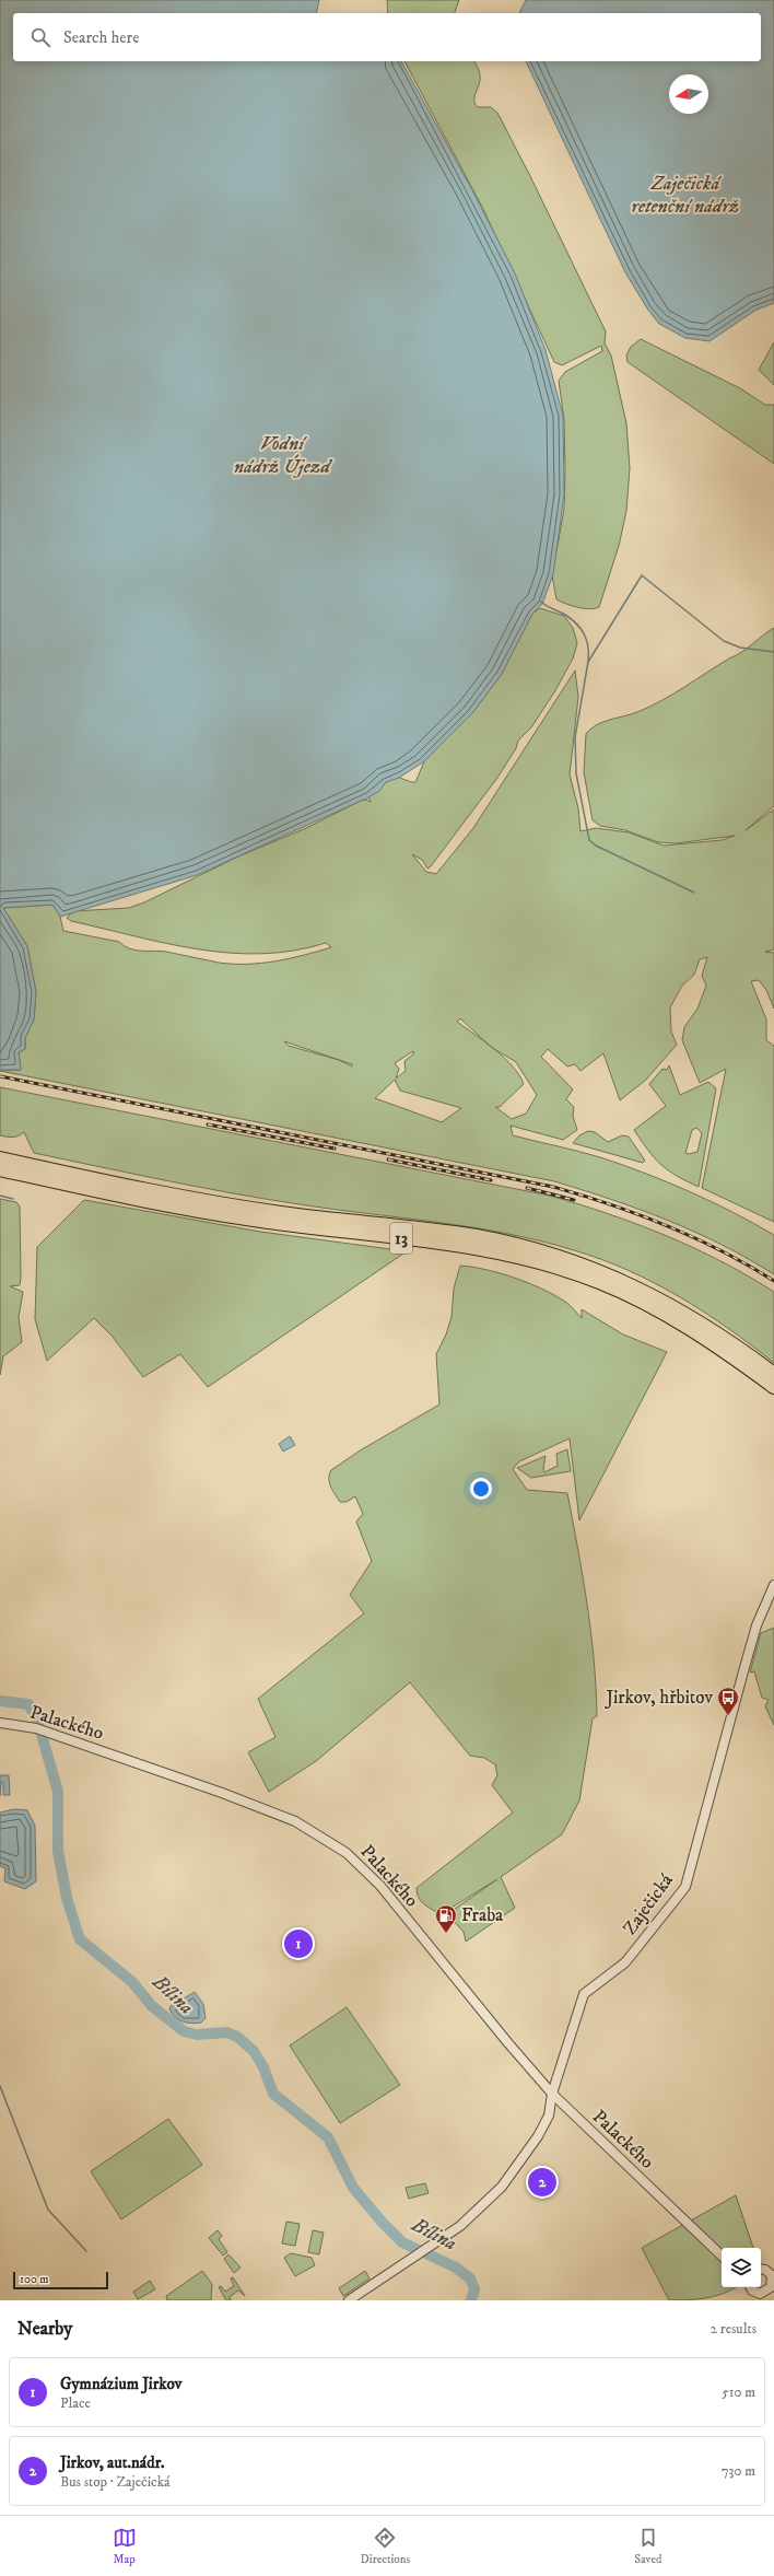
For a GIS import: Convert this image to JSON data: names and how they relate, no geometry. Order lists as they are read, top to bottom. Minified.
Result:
{"streets":{"highway":["13"],"street":["Palackého","Zaječická"]},"crossings":[["Palackého","Zaječická"]],"water":["Zaječická retenční nádrž","Vodní nádrž Újezd","Bílina"],"places":{"bus stop":["Jirkov, hřbitov"],"fuel station":["Fraba"]},"scale_bar":"100 m","north":"left","page":{"search":"Search here","pins":["1","2"],"scale":"100 m","heading":["Nearby","2 results"],"list":[{"mark":"1","name":"Gymnázium Jirkov","note":"Place","value":"510 m"},{"mark":"2","name":"Jirkov, aut.nádr.","note":"Bus stop · Zaječická","value":"730 m"}],"nav":["Map","Directions","Saved"]}}
